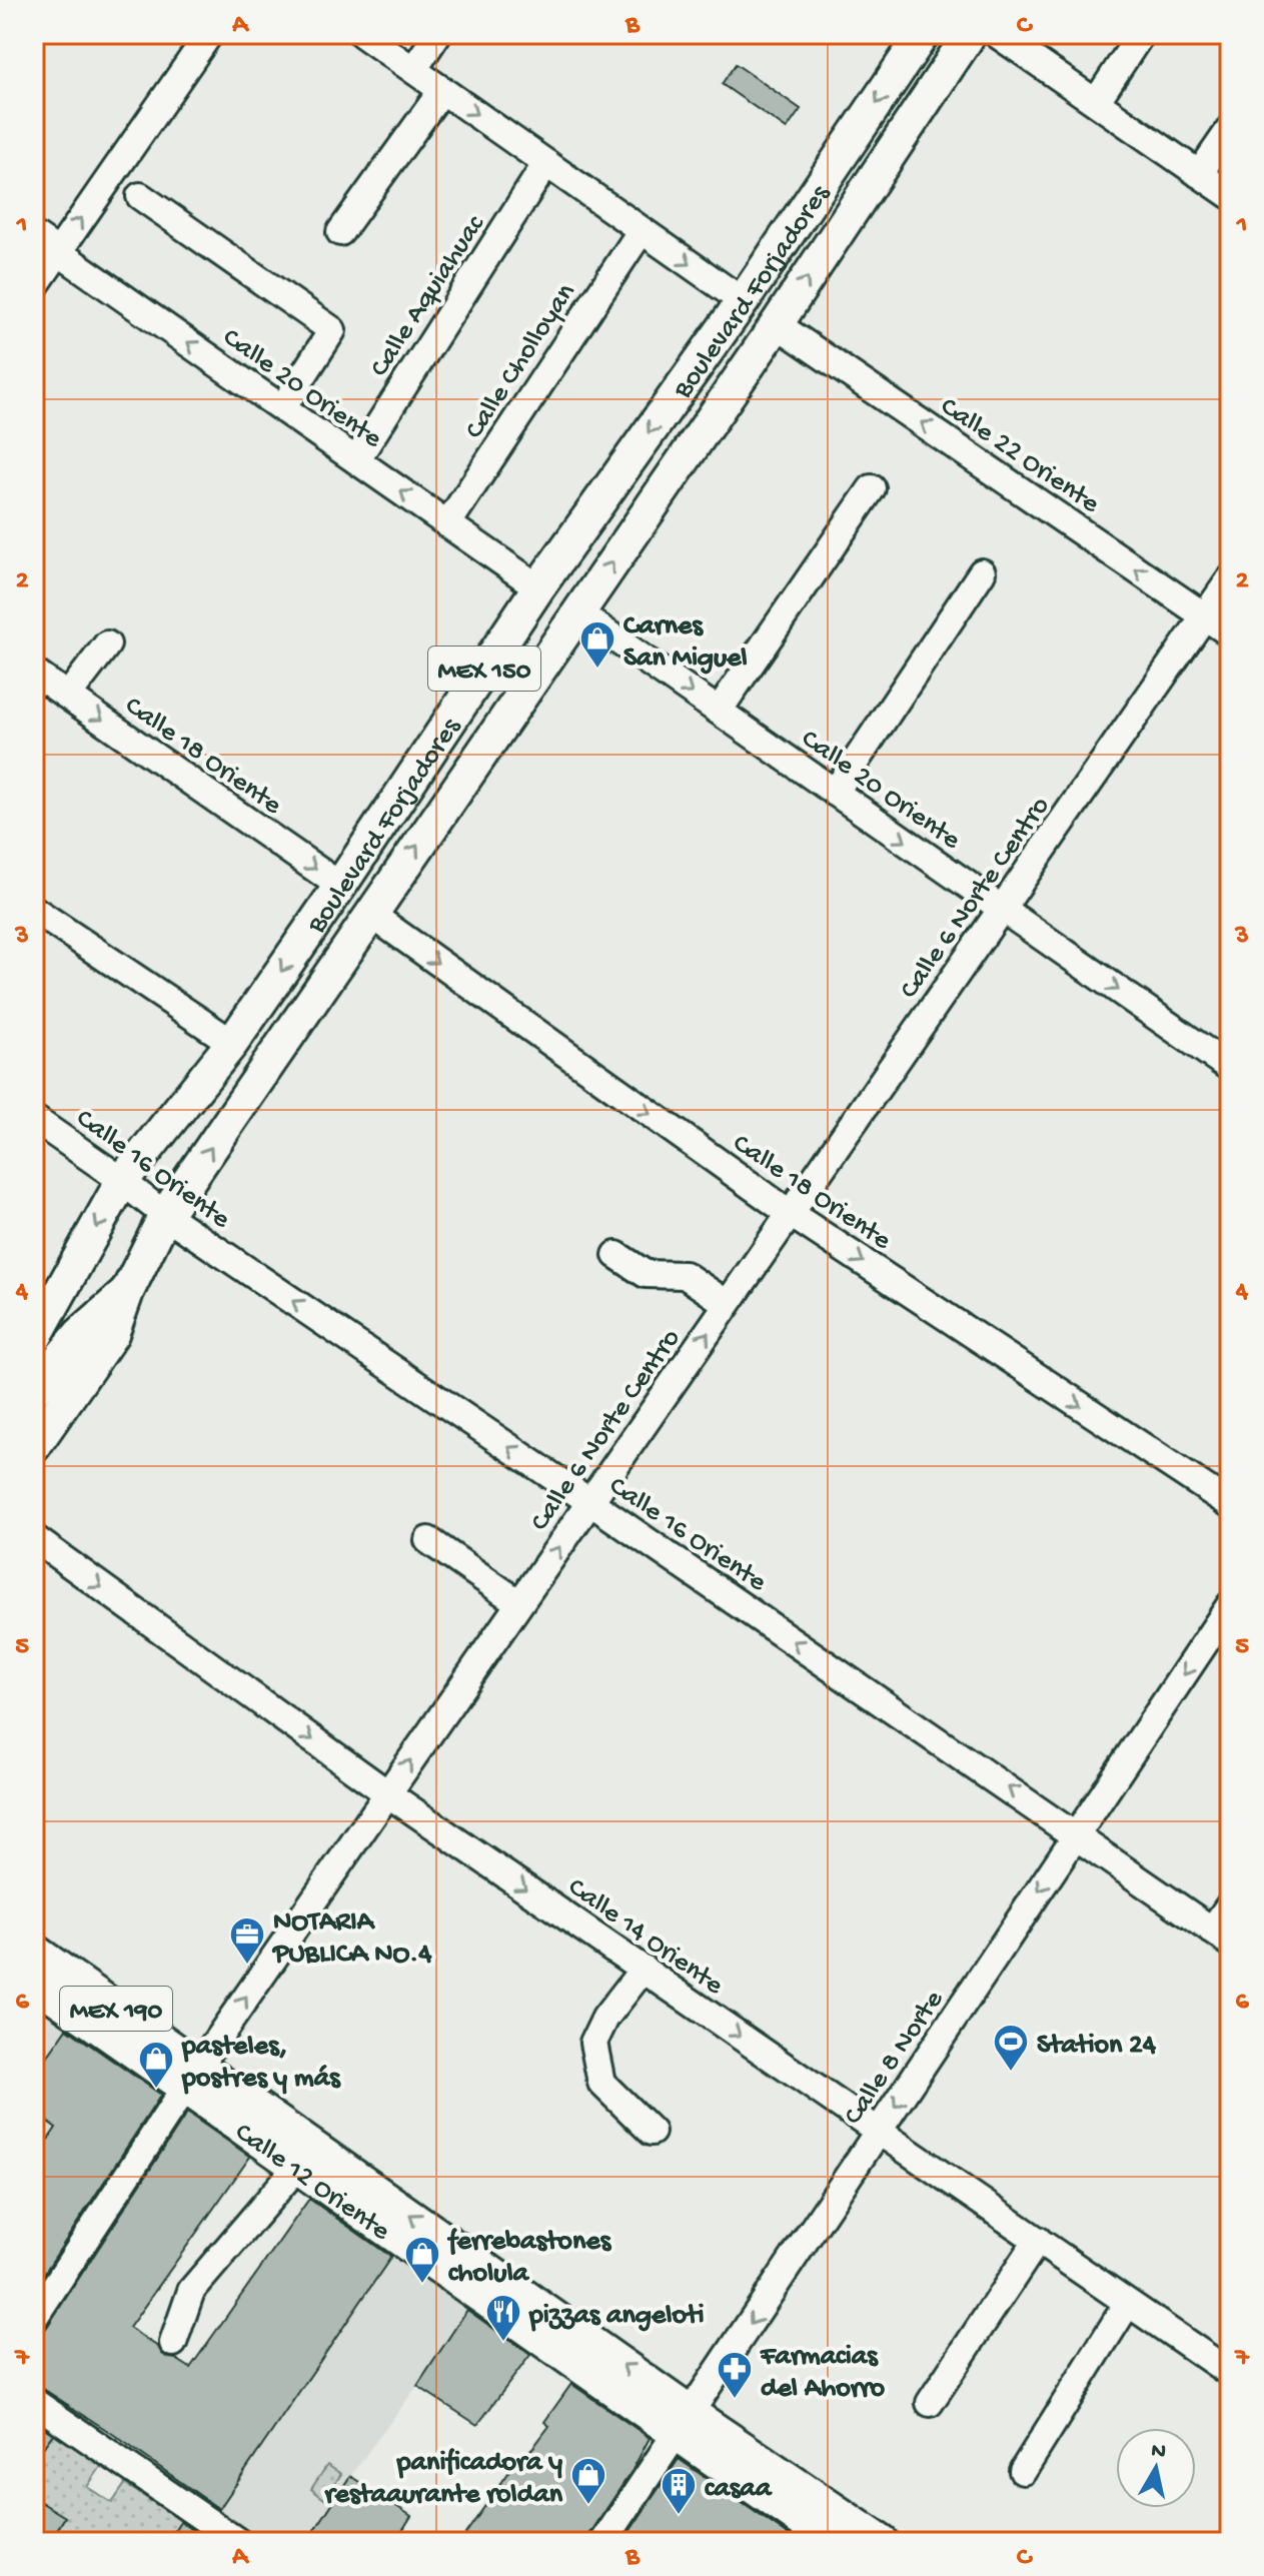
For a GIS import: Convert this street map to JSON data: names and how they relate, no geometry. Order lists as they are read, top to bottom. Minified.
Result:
{"streets":{"main road":["Boulevard Forjadores","MEX 150","MEX 190","Calle 12 Oriente"],"street":["Calle Aquiahuac","Calle Cholloyan","Calle 20 Oriente","Calle 22 Oriente","Calle 18 Oriente","Calle 6 Norte Centro","Calle 16 Oriente","Calle 14 Oriente","Calle 8 Norte"]},"crossings":[["Boulevard Forjadores","Calle 20 Oriente"],["Boulevard Forjadores","Calle 22 Oriente"],["Boulevard Forjadores","MEX 150"],["Boulevard Forjadores","Calle 18 Oriente"],["Boulevard Forjadores","Calle 16 Oriente"],["Calle Aquiahuac","Calle 20 Oriente"],["Calle Cholloyan","Calle 20 Oriente"],["Calle 20 Oriente","Calle 6 Norte Centro"],["Calle 22 Oriente","Calle 6 Norte Centro"],["Calle 18 Oriente","Calle 6 Norte Centro"],["Calle 6 Norte Centro","Calle 16 Oriente"],["Calle 6 Norte Centro","Calle 14 Oriente"],["Calle 6 Norte Centro","Calle 12 Oriente"],["Calle 16 Oriente","Calle 8 Norte"],["Calle 14 Oriente","Calle 8 Norte"],["Calle 8 Norte","Calle 12 Oriente"]],"one_way":["Calle 22 Oriente","Calle 18 Oriente","Calle 6 Norte Centro","Calle 16 Oriente","Calle 14 Oriente","Calle 8 Norte"],"places":{"shop":["Carnes San Miguel","pasteles, postres y más","ferrebastones cholula","panificadora y restaaurante roldan"],"office":["NOTARIA PUBLICA NO.4"],"sports":["Station 24"],"restaurant":["pizzas angeloti"],"pharmacy":["Farmacias del Ahorro"],"building":["casaa"]},"north":"top","grid":{"columns":["A","B","C"],"rows":["1","2","3","4","5","6","7"]}}
